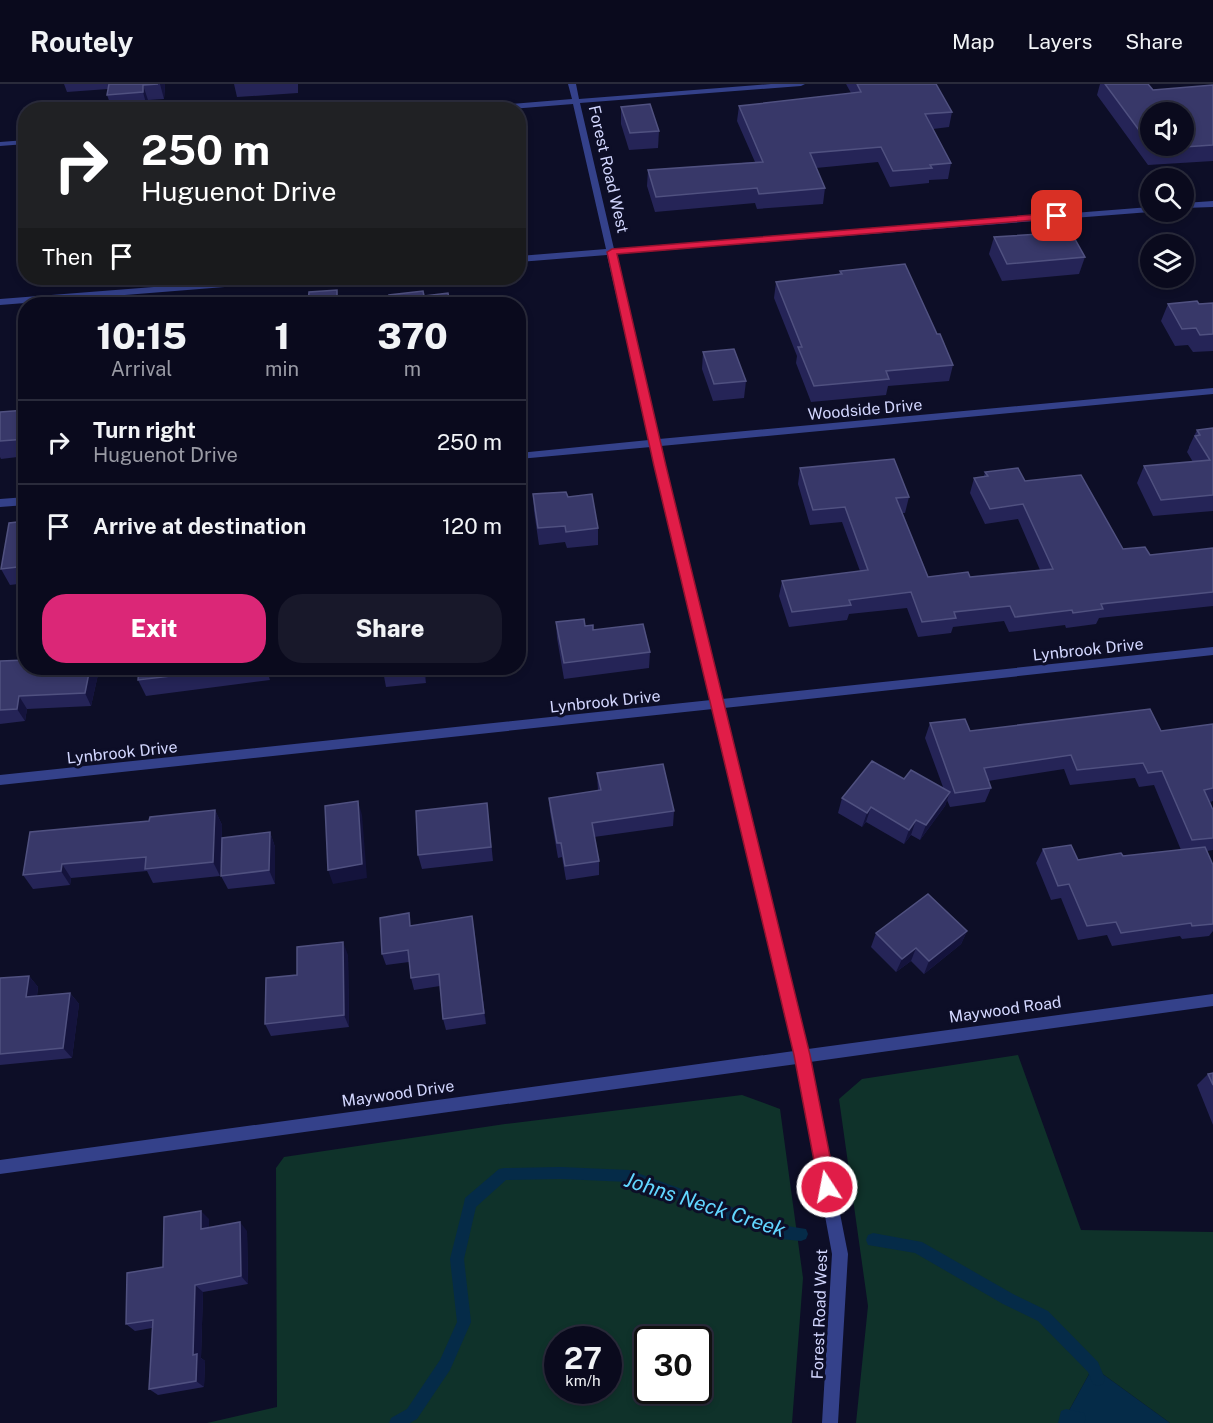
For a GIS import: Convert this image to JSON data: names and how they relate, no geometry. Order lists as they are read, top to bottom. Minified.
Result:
{"streets":{"street":["Forest Road West","Woodside Drive","Lynbrook Drive","Maywood Road","Maywood Drive"]},"crossings":[["Forest Road West","Woodside Drive"],["Forest Road West","Lynbrook Drive"],["Forest Road West","Maywood Road"],["Forest Road West","Maywood Drive"],["Maywood Road","Maywood Drive"]],"water":["Johns Neck Creek"],"page":{"header":"Routely","nav":["Map","Layers","Share"],"turn":["250 m","Huguenot Drive"],"then":"Then","eta":["10:15","Arrival","1","min","370","m"],"list":[{"name":"Turn right","note":"Huguenot Drive","value":"250 m"},{"name":"Arrive at destination","value":"120 m"}],"buttons":["Exit","Share"],"speed":"27 km/h","limit":"30"}}
